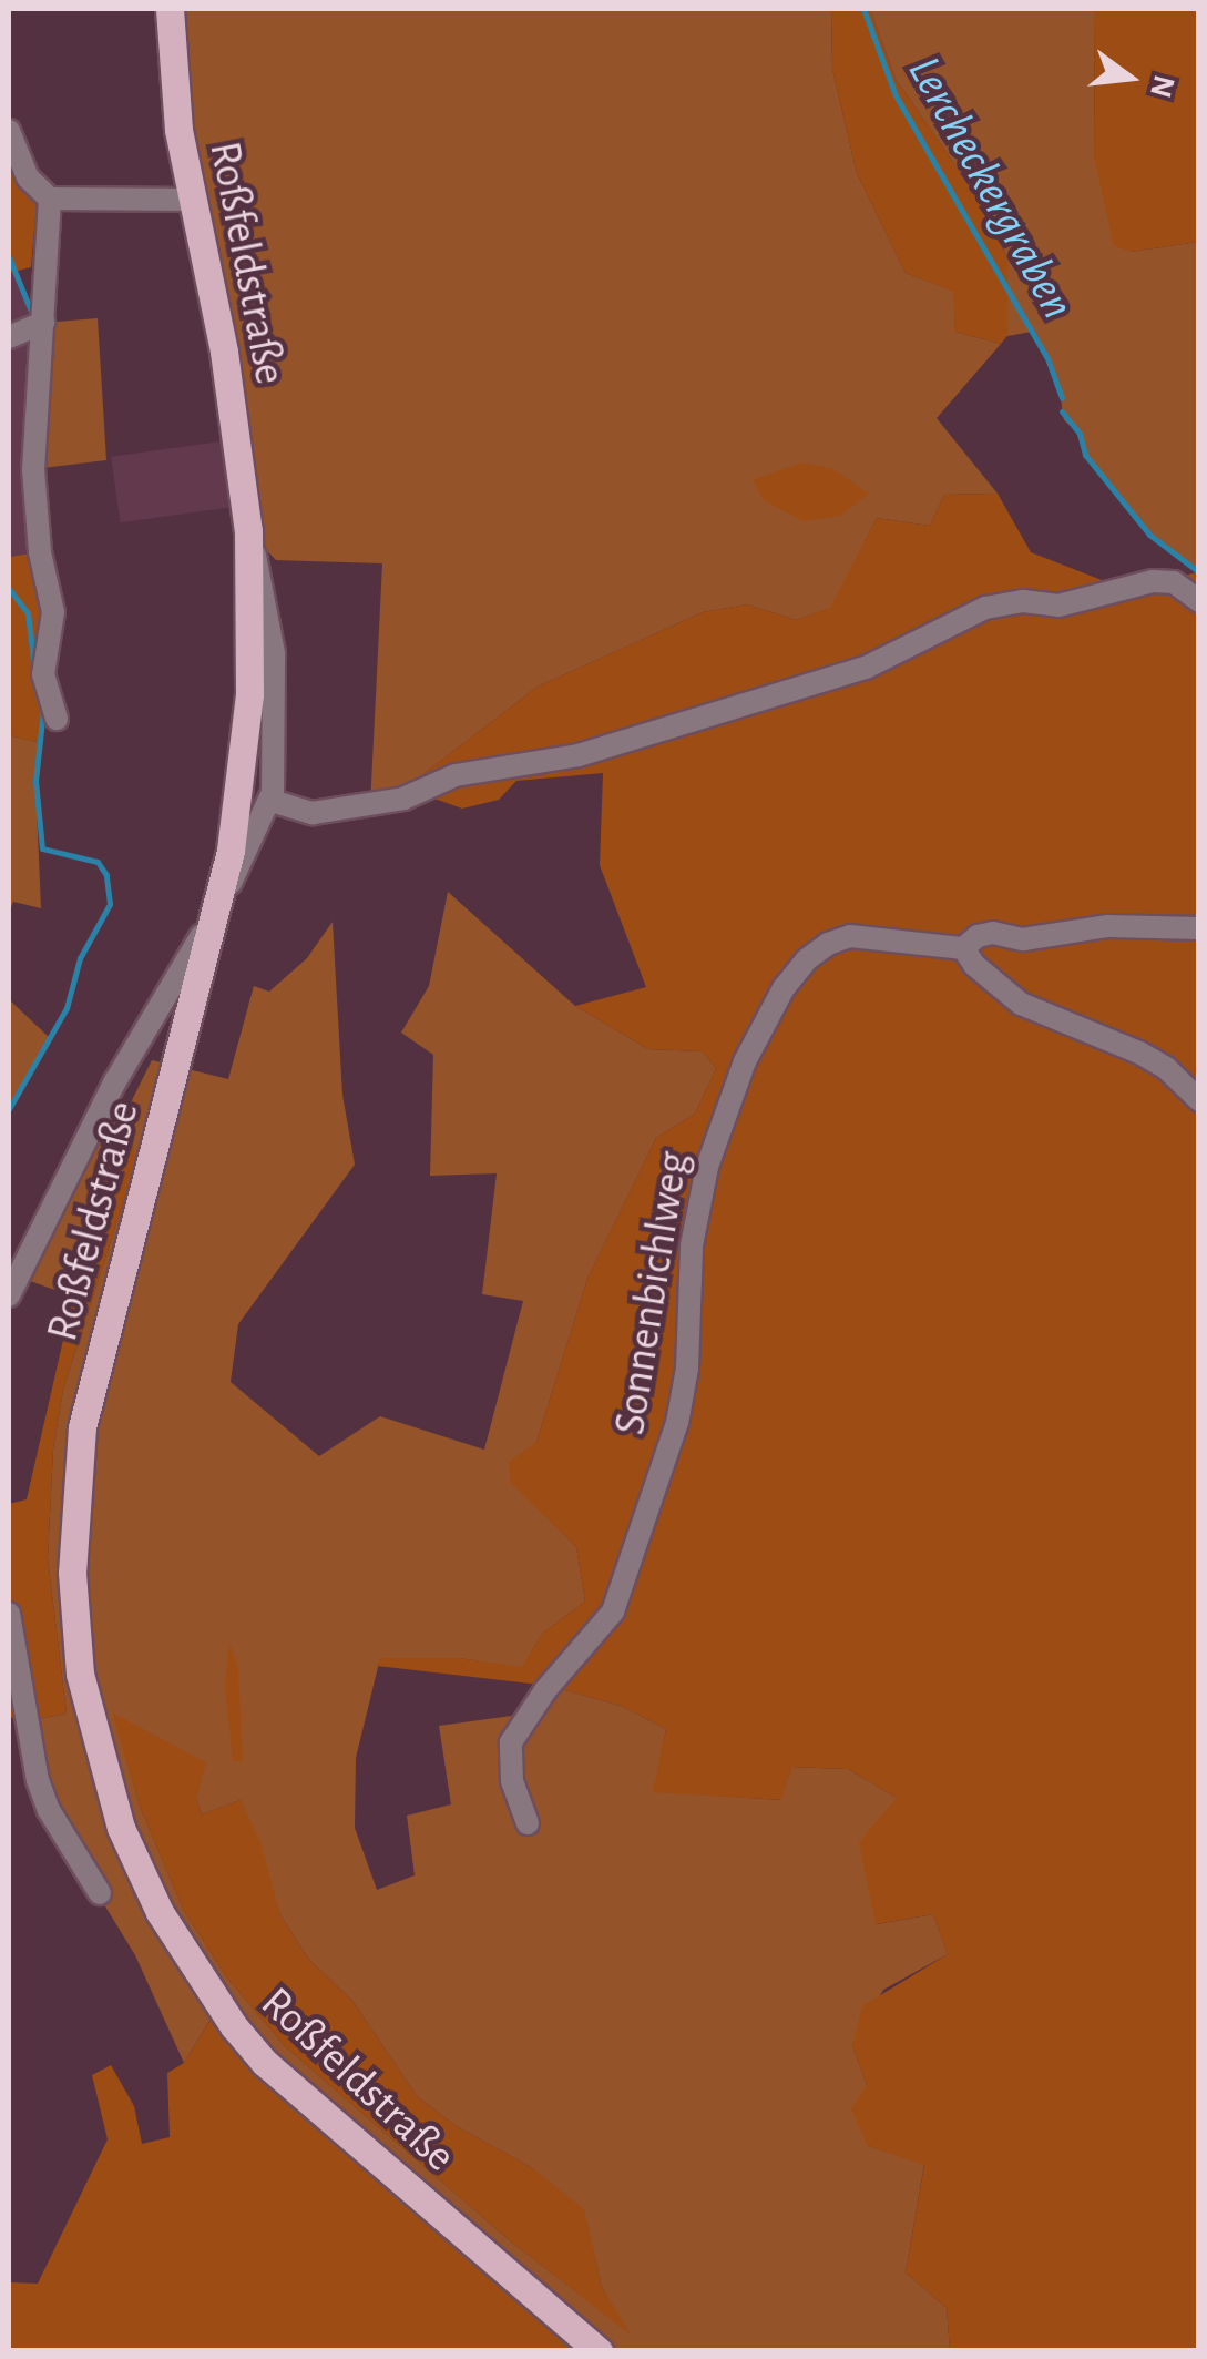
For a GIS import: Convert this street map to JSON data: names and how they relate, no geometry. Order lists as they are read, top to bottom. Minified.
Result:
{"streets":{"main road":["Roßfeldstraße"],"street":["Sonnenbichlweg"]},"water":["Lercheckergraben"],"north":"right"}
